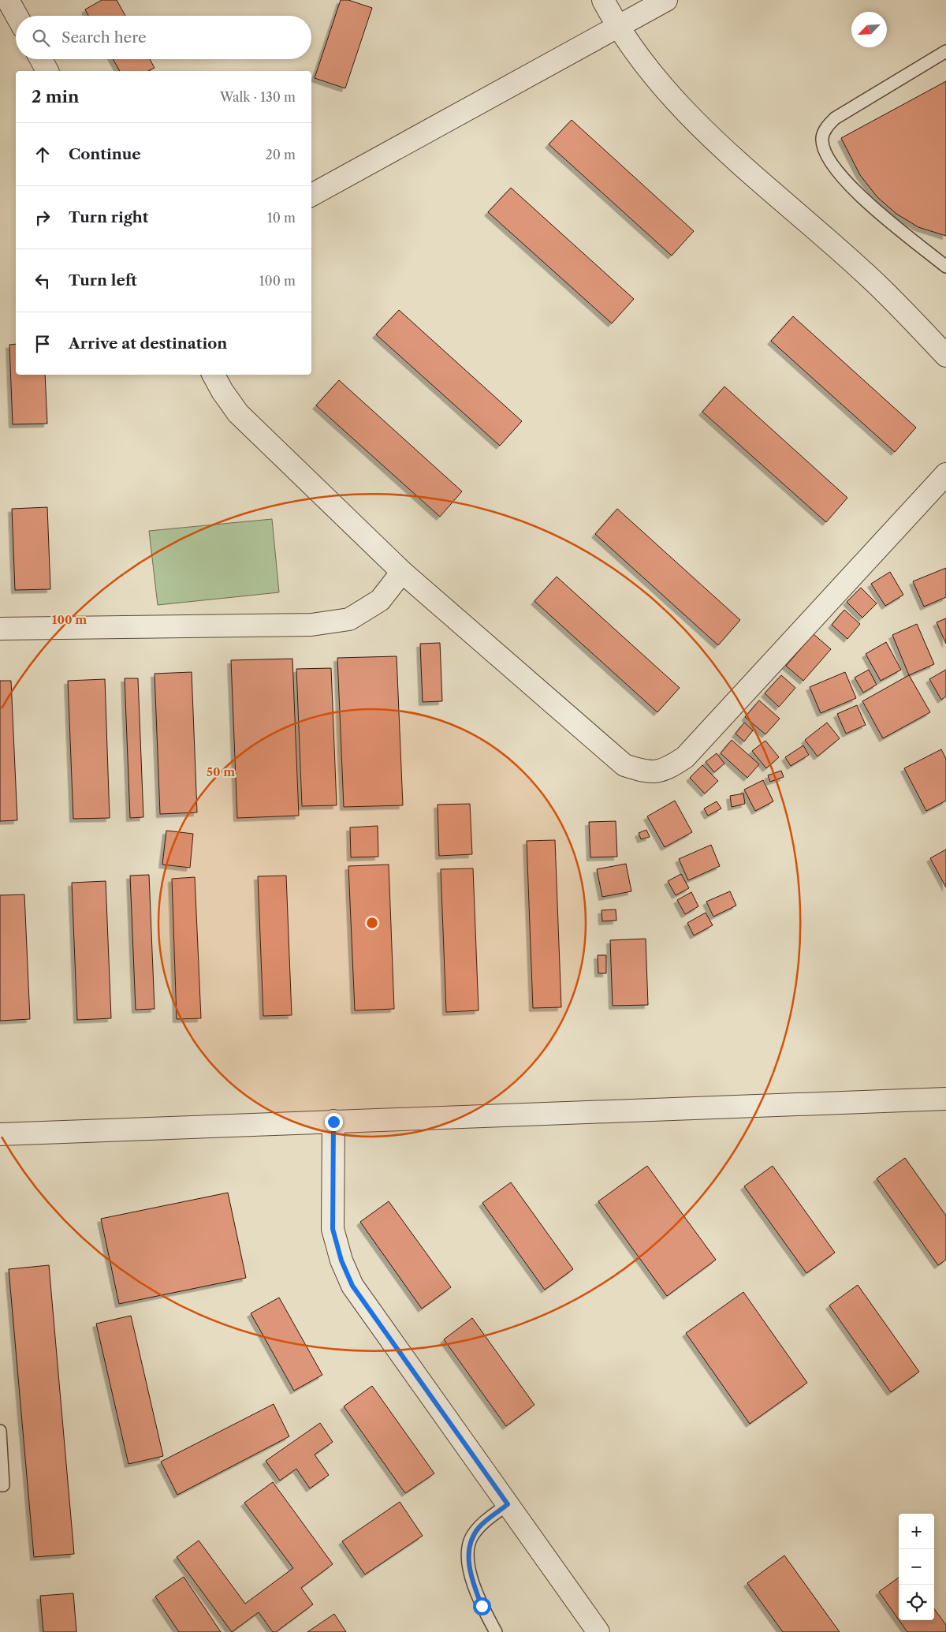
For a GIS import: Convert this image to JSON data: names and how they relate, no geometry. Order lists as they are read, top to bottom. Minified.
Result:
{"north":"bottom left","page":{"search":"Search here","heading":["2 min","Walk · 130 m"],"list":[["Continue","20 m"],["Turn right","10 m"],["Turn left","100 m"],"Arrive at destination"],"map_buttons":["+","−"]},"rings":["100 m","50 m"]}
